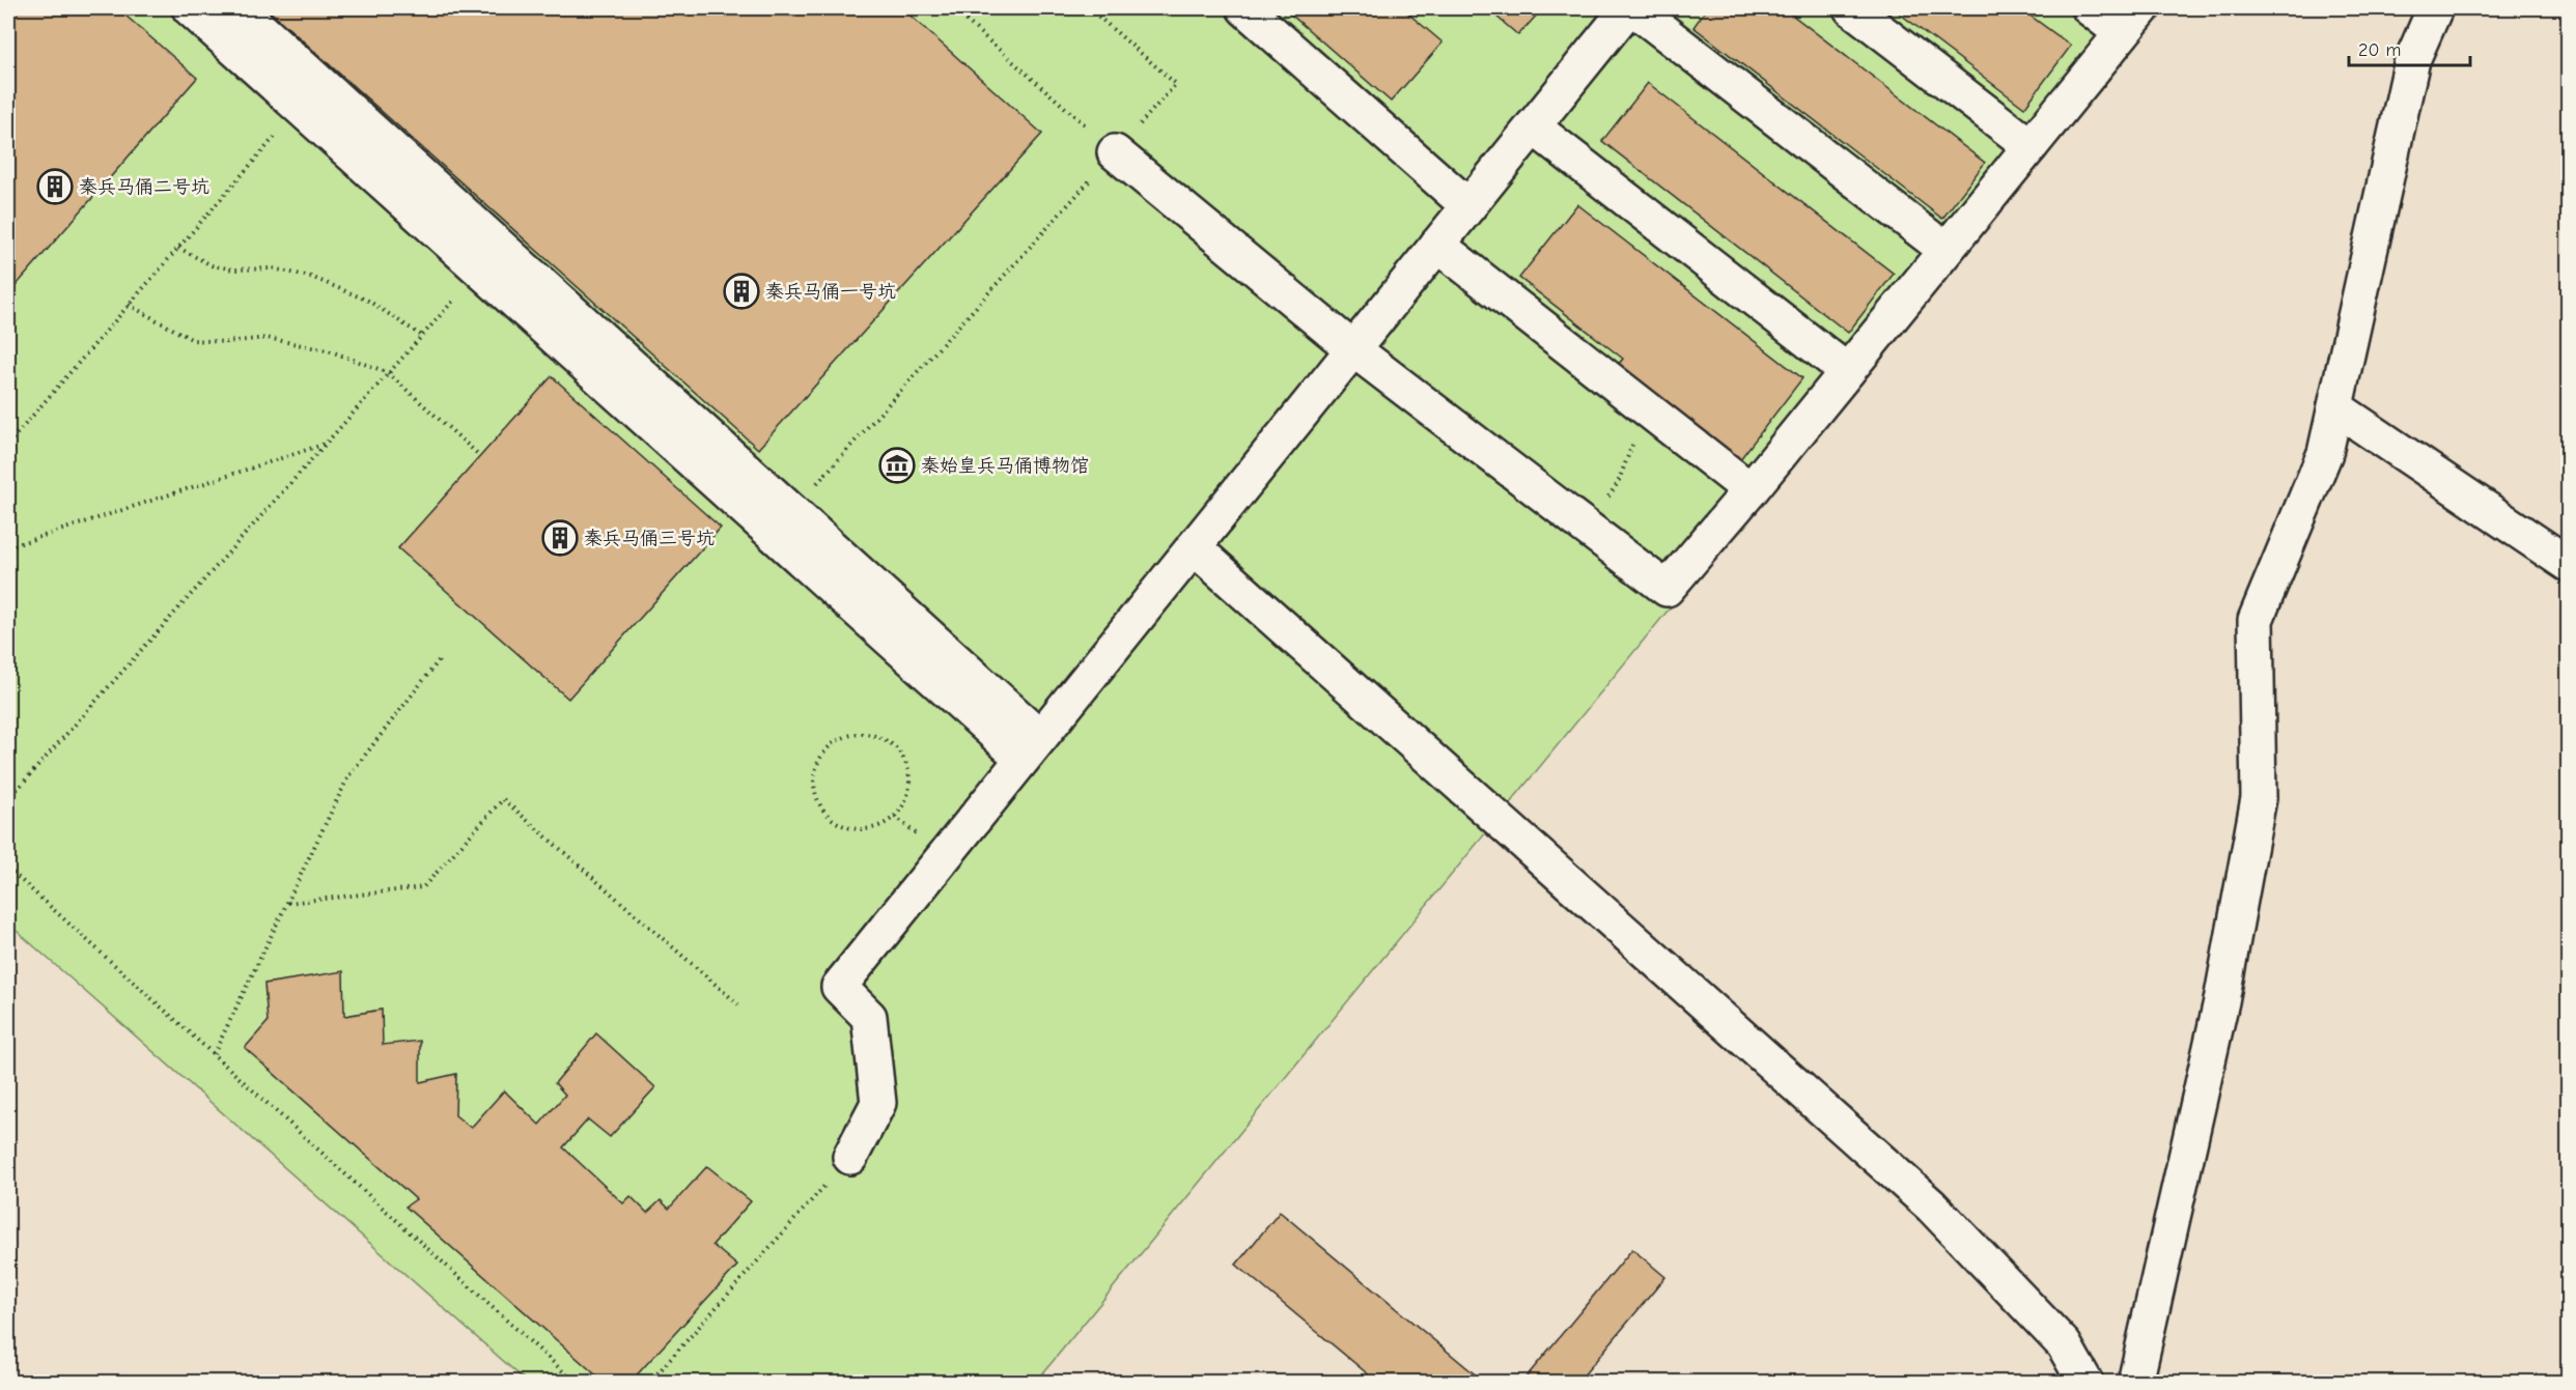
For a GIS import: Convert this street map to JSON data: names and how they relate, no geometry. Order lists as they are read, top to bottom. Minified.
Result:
{"places":{"building":["秦兵马俑二号坑","秦兵马俑一号坑","秦兵马俑三号坑"],"museum":["秦始皇兵马俑博物馆"]},"scale_bar":"20 m"}
